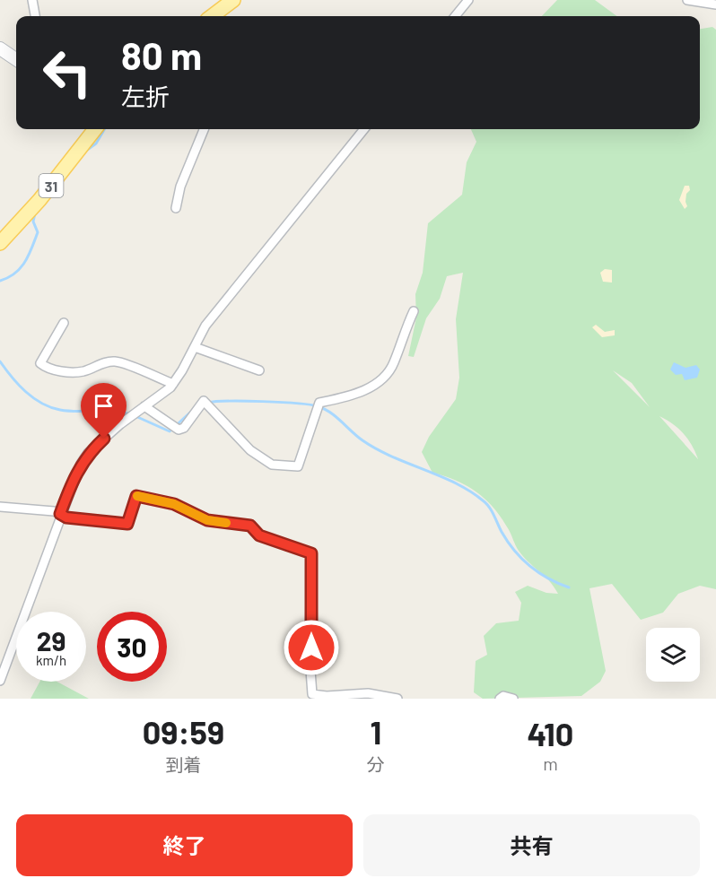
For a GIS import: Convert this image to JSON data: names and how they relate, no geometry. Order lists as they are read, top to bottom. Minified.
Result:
{"streets":{"main road":["31"]},"page":{"turn":["80 m","左折"],"speed":"29 km/h","limit":"30","eta":["09:59","到着","1","分","410","m"],"buttons":["終了","共有"]}}
